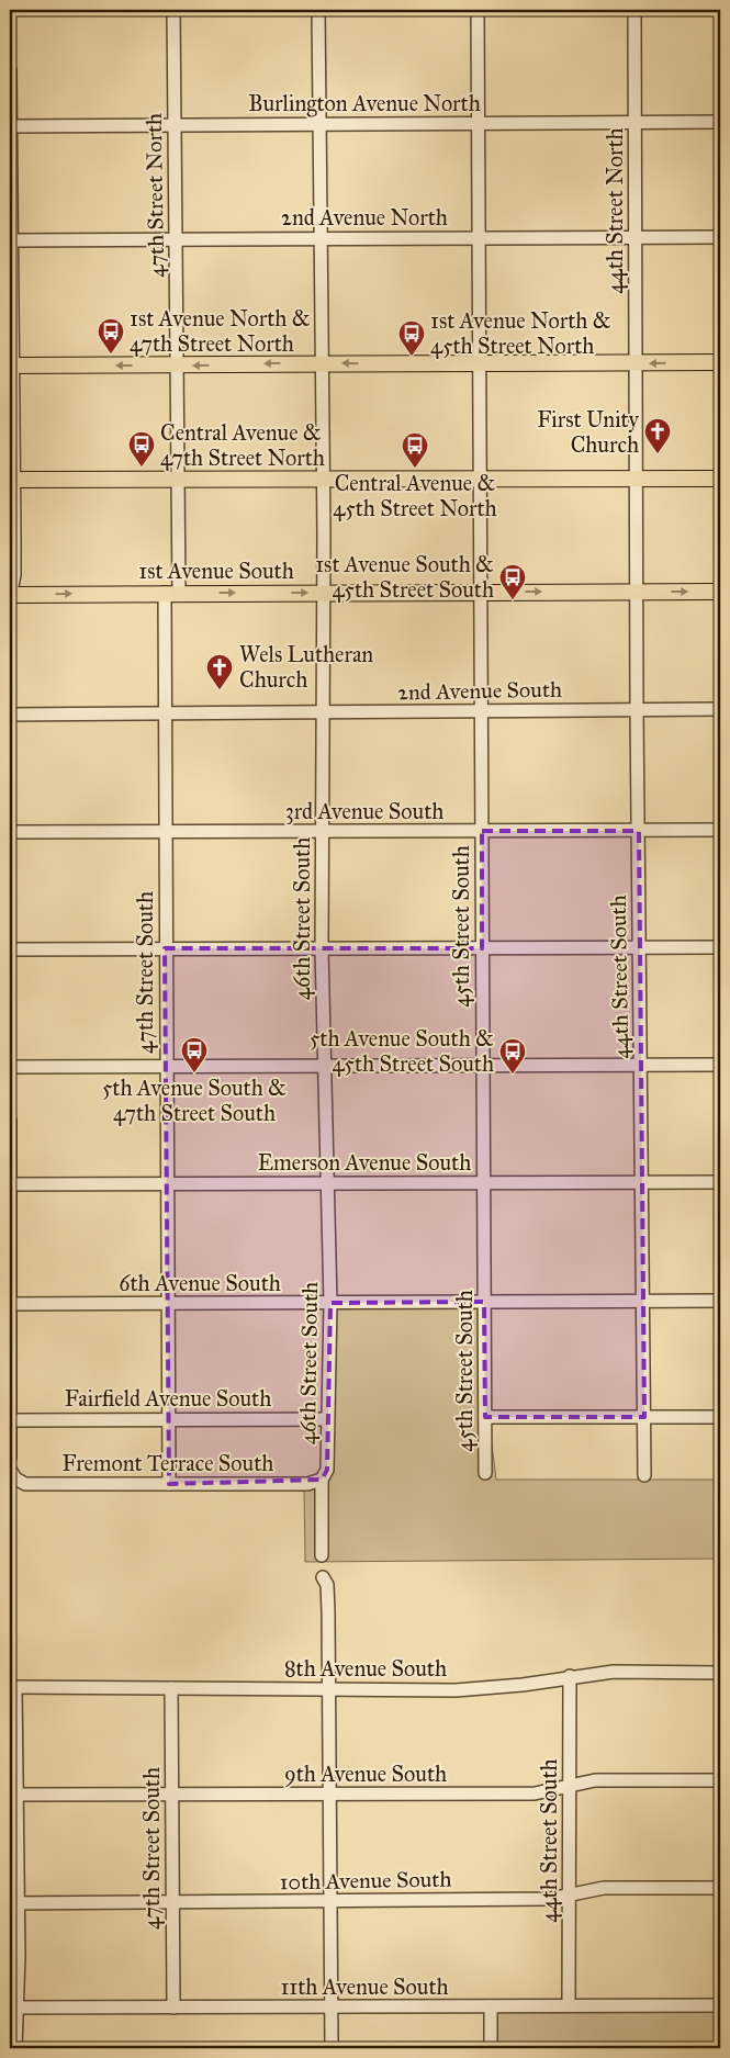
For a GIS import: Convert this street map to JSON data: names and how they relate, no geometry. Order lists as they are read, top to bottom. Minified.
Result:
{"streets":{"main road":["1st Avenue South"],"street":["Burlington Avenue North","47th Street North","44th Street North","2nd Avenue North","2nd Avenue South","3rd Avenue South","46th Street South","45th Street South","47th Street South","44th Street South","Emerson Avenue South","6th Avenue South","Fairfield Avenue South","Fremont Terrace South","8th Avenue South","9th Avenue South","10th Avenue South","11th Avenue South"]},"crossings":[["Burlington Avenue North","47th Street North"],["Burlington Avenue North","44th Street North"],["Burlington Avenue North","46th Street South"],["Burlington Avenue North","45th Street South"],["47th Street North","2nd Avenue North"],["47th Street North","47th Street South"],["44th Street North","2nd Avenue North"],["44th Street North","44th Street South"],["2nd Avenue North","46th Street South"],["2nd Avenue North","45th Street South"],["1st Avenue South","46th Street South"],["1st Avenue South","45th Street South"],["1st Avenue South","47th Street South"],["1st Avenue South","44th Street South"],["2nd Avenue South","46th Street South"],["2nd Avenue South","45th Street South"],["2nd Avenue South","47th Street South"],["2nd Avenue South","44th Street South"],["3rd Avenue South","46th Street South"],["3rd Avenue South","45th Street South"],["3rd Avenue South","47th Street South"],["3rd Avenue South","44th Street South"],["46th Street South","Emerson Avenue South"],["46th Street South","6th Avenue South"],["46th Street South","Fairfield Avenue South"],["46th Street South","Fremont Terrace South"],["45th Street South","Emerson Avenue South"],["45th Street South","6th Avenue South"],["47th Street South","Emerson Avenue South"],["47th Street South","6th Avenue South"],["47th Street South","Fairfield Avenue South"],["47th Street South","Fremont Terrace South"],["47th Street South","8th Avenue South"],["47th Street South","9th Avenue South"],["47th Street South","10th Avenue South"],["47th Street South","11th Avenue South"],["44th Street South","Emerson Avenue South"],["44th Street South","6th Avenue South"],["44th Street South","8th Avenue South"],["44th Street South","9th Avenue South"],["44th Street South","10th Avenue South"],["44th Street South","11th Avenue South"]],"places":{"bus stop":["1st Avenue North & 47th Street North","1st Avenue North & 45th Street North","Central Avenue & 47th Street North","Central Avenue & 45th Street North","1st Avenue South & 45th Street South","5th Avenue South & 47th Street South","5th Avenue South & 45th Street South"],"church":["First Unity Church","Wels Lutheran Church"]}}
